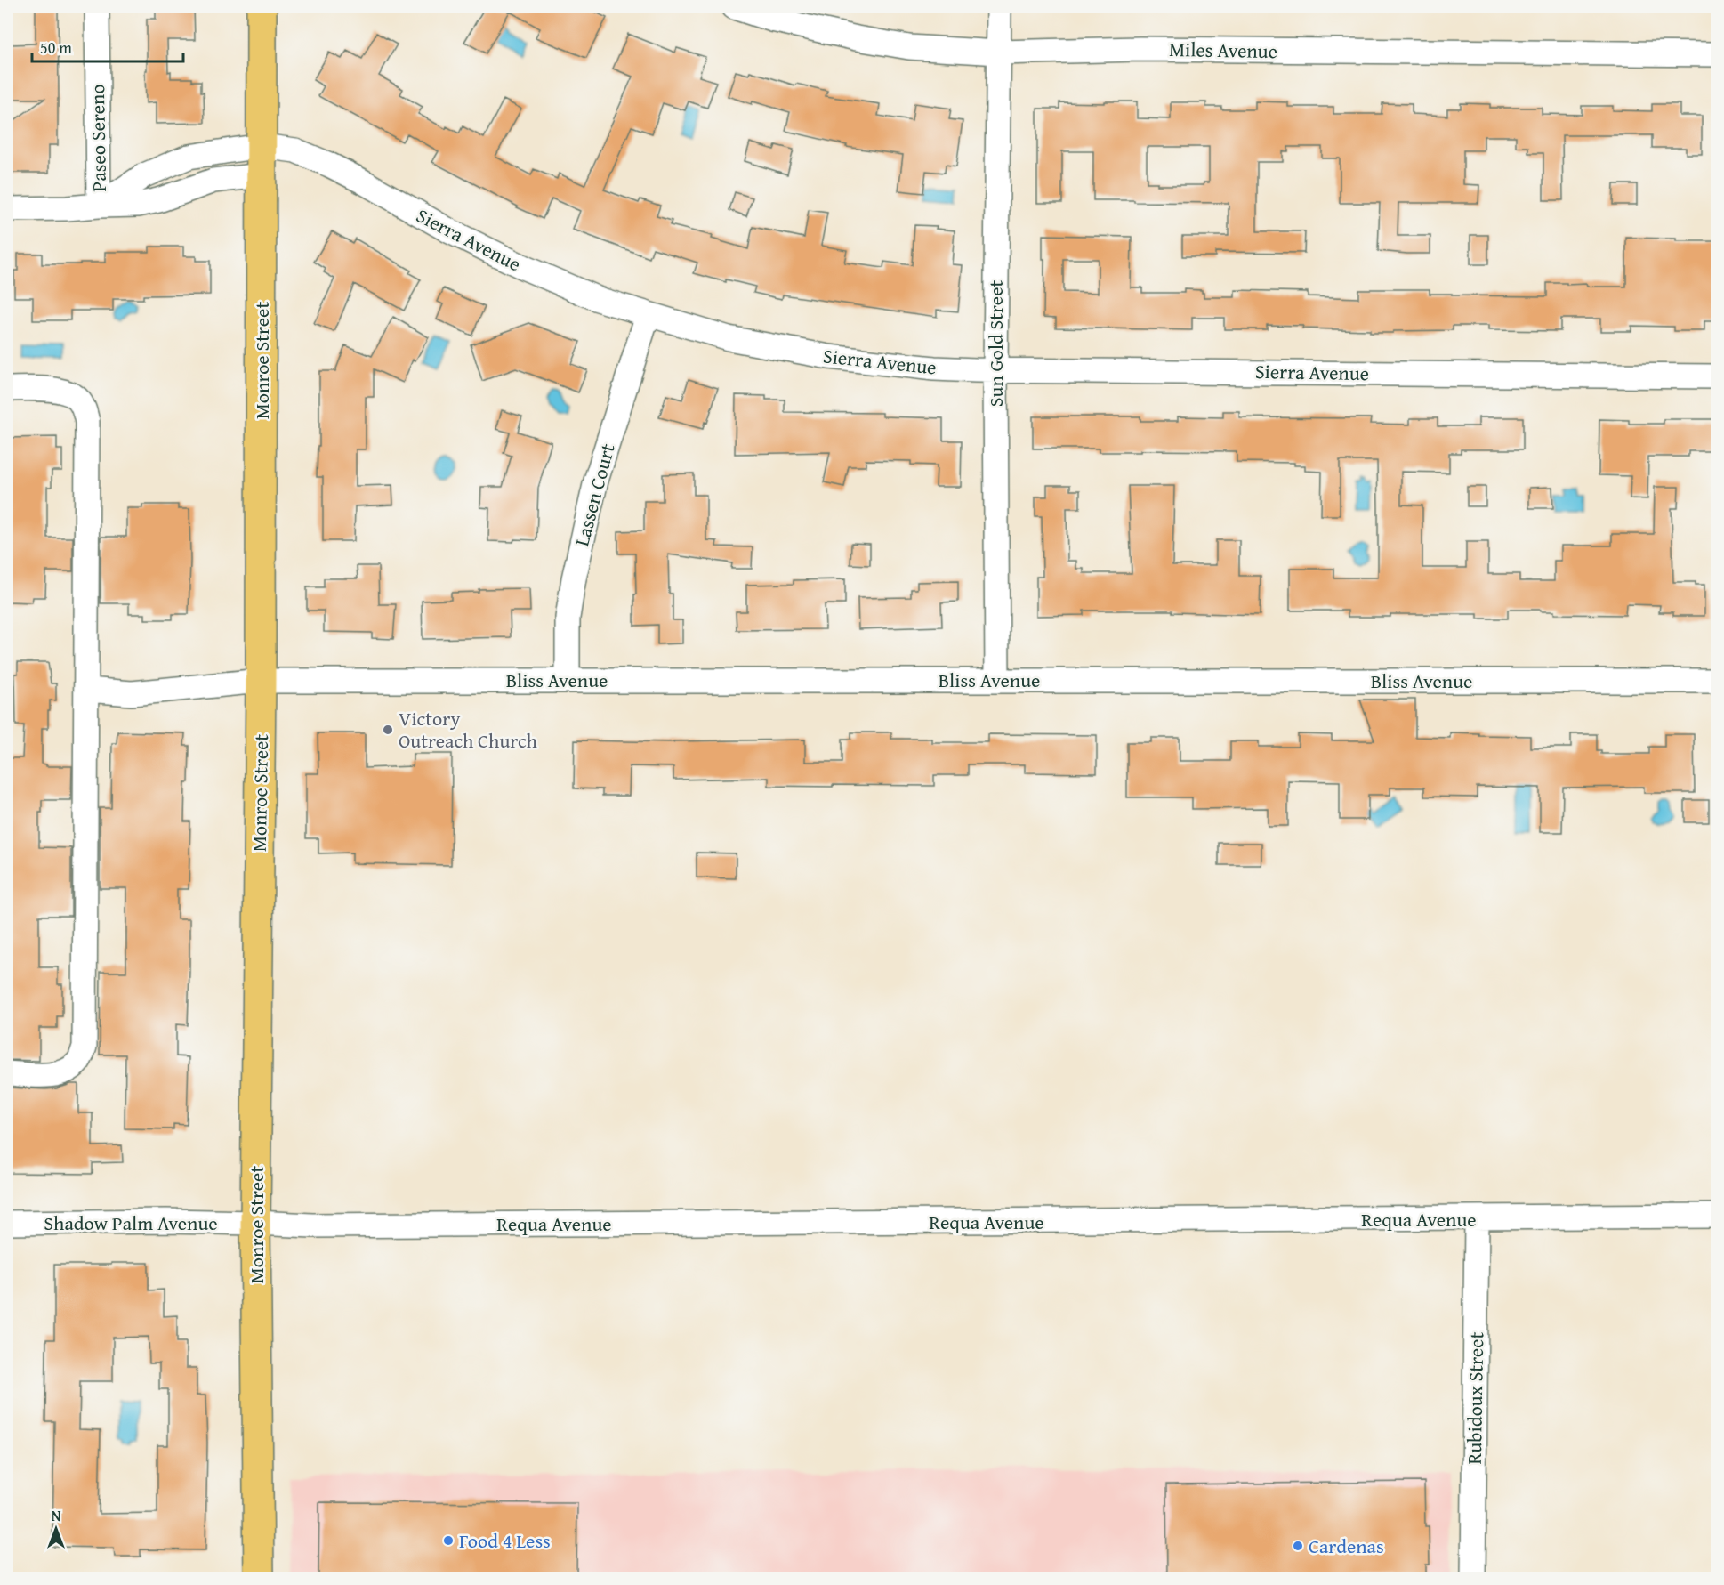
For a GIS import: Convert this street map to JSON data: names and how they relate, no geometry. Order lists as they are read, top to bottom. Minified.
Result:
{"streets":{"main road":["Monroe Street"],"street":["Miles Avenue","Paseo Sereno","Sierra Avenue","Sun Gold Street","Lassen Court","Bliss Avenue","Requa Avenue","Shadow Palm Avenue","Rubidoux Street"]},"crossings":[["Miles Avenue","Sun Gold Street"],["Paseo Sereno","Sierra Avenue"],["Sierra Avenue","Sun Gold Street"],["Sierra Avenue","Monroe Street"],["Sierra Avenue","Lassen Court"],["Sun Gold Street","Bliss Avenue"],["Monroe Street","Bliss Avenue"],["Monroe Street","Requa Avenue"],["Monroe Street","Shadow Palm Avenue"],["Lassen Court","Bliss Avenue"],["Requa Avenue","Shadow Palm Avenue"],["Requa Avenue","Rubidoux Street"]],"places":["Victory Outreach Church","Food 4 Less","Cardenas"],"scale_bar":"50 m","north":"top"}
